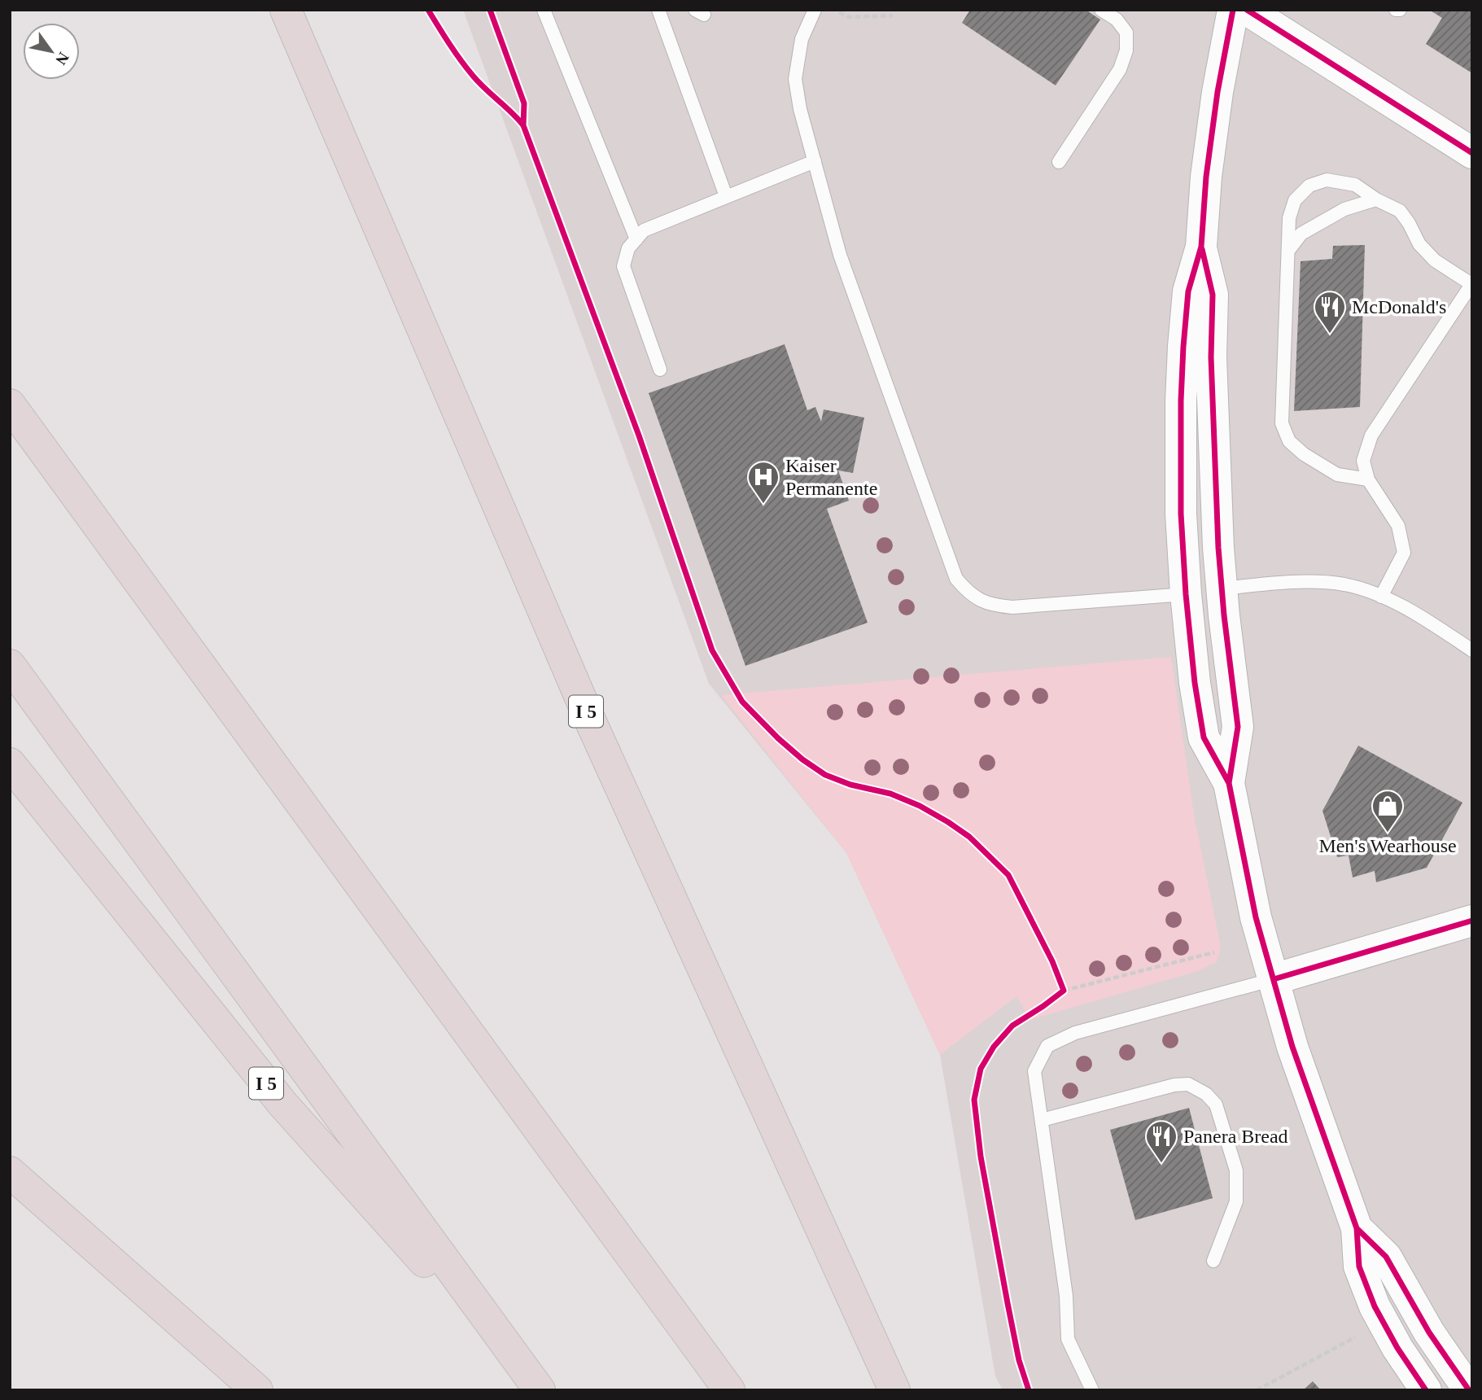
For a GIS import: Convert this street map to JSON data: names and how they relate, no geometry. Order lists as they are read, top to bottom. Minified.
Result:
{"streets":{"highway":["I 5"]},"places":{"restaurant":["McDonald's","Panera Bread"],"hospital":["Kaiser Permanente"],"shop":["Men's Wearhouse"]},"north":"bottom right"}
